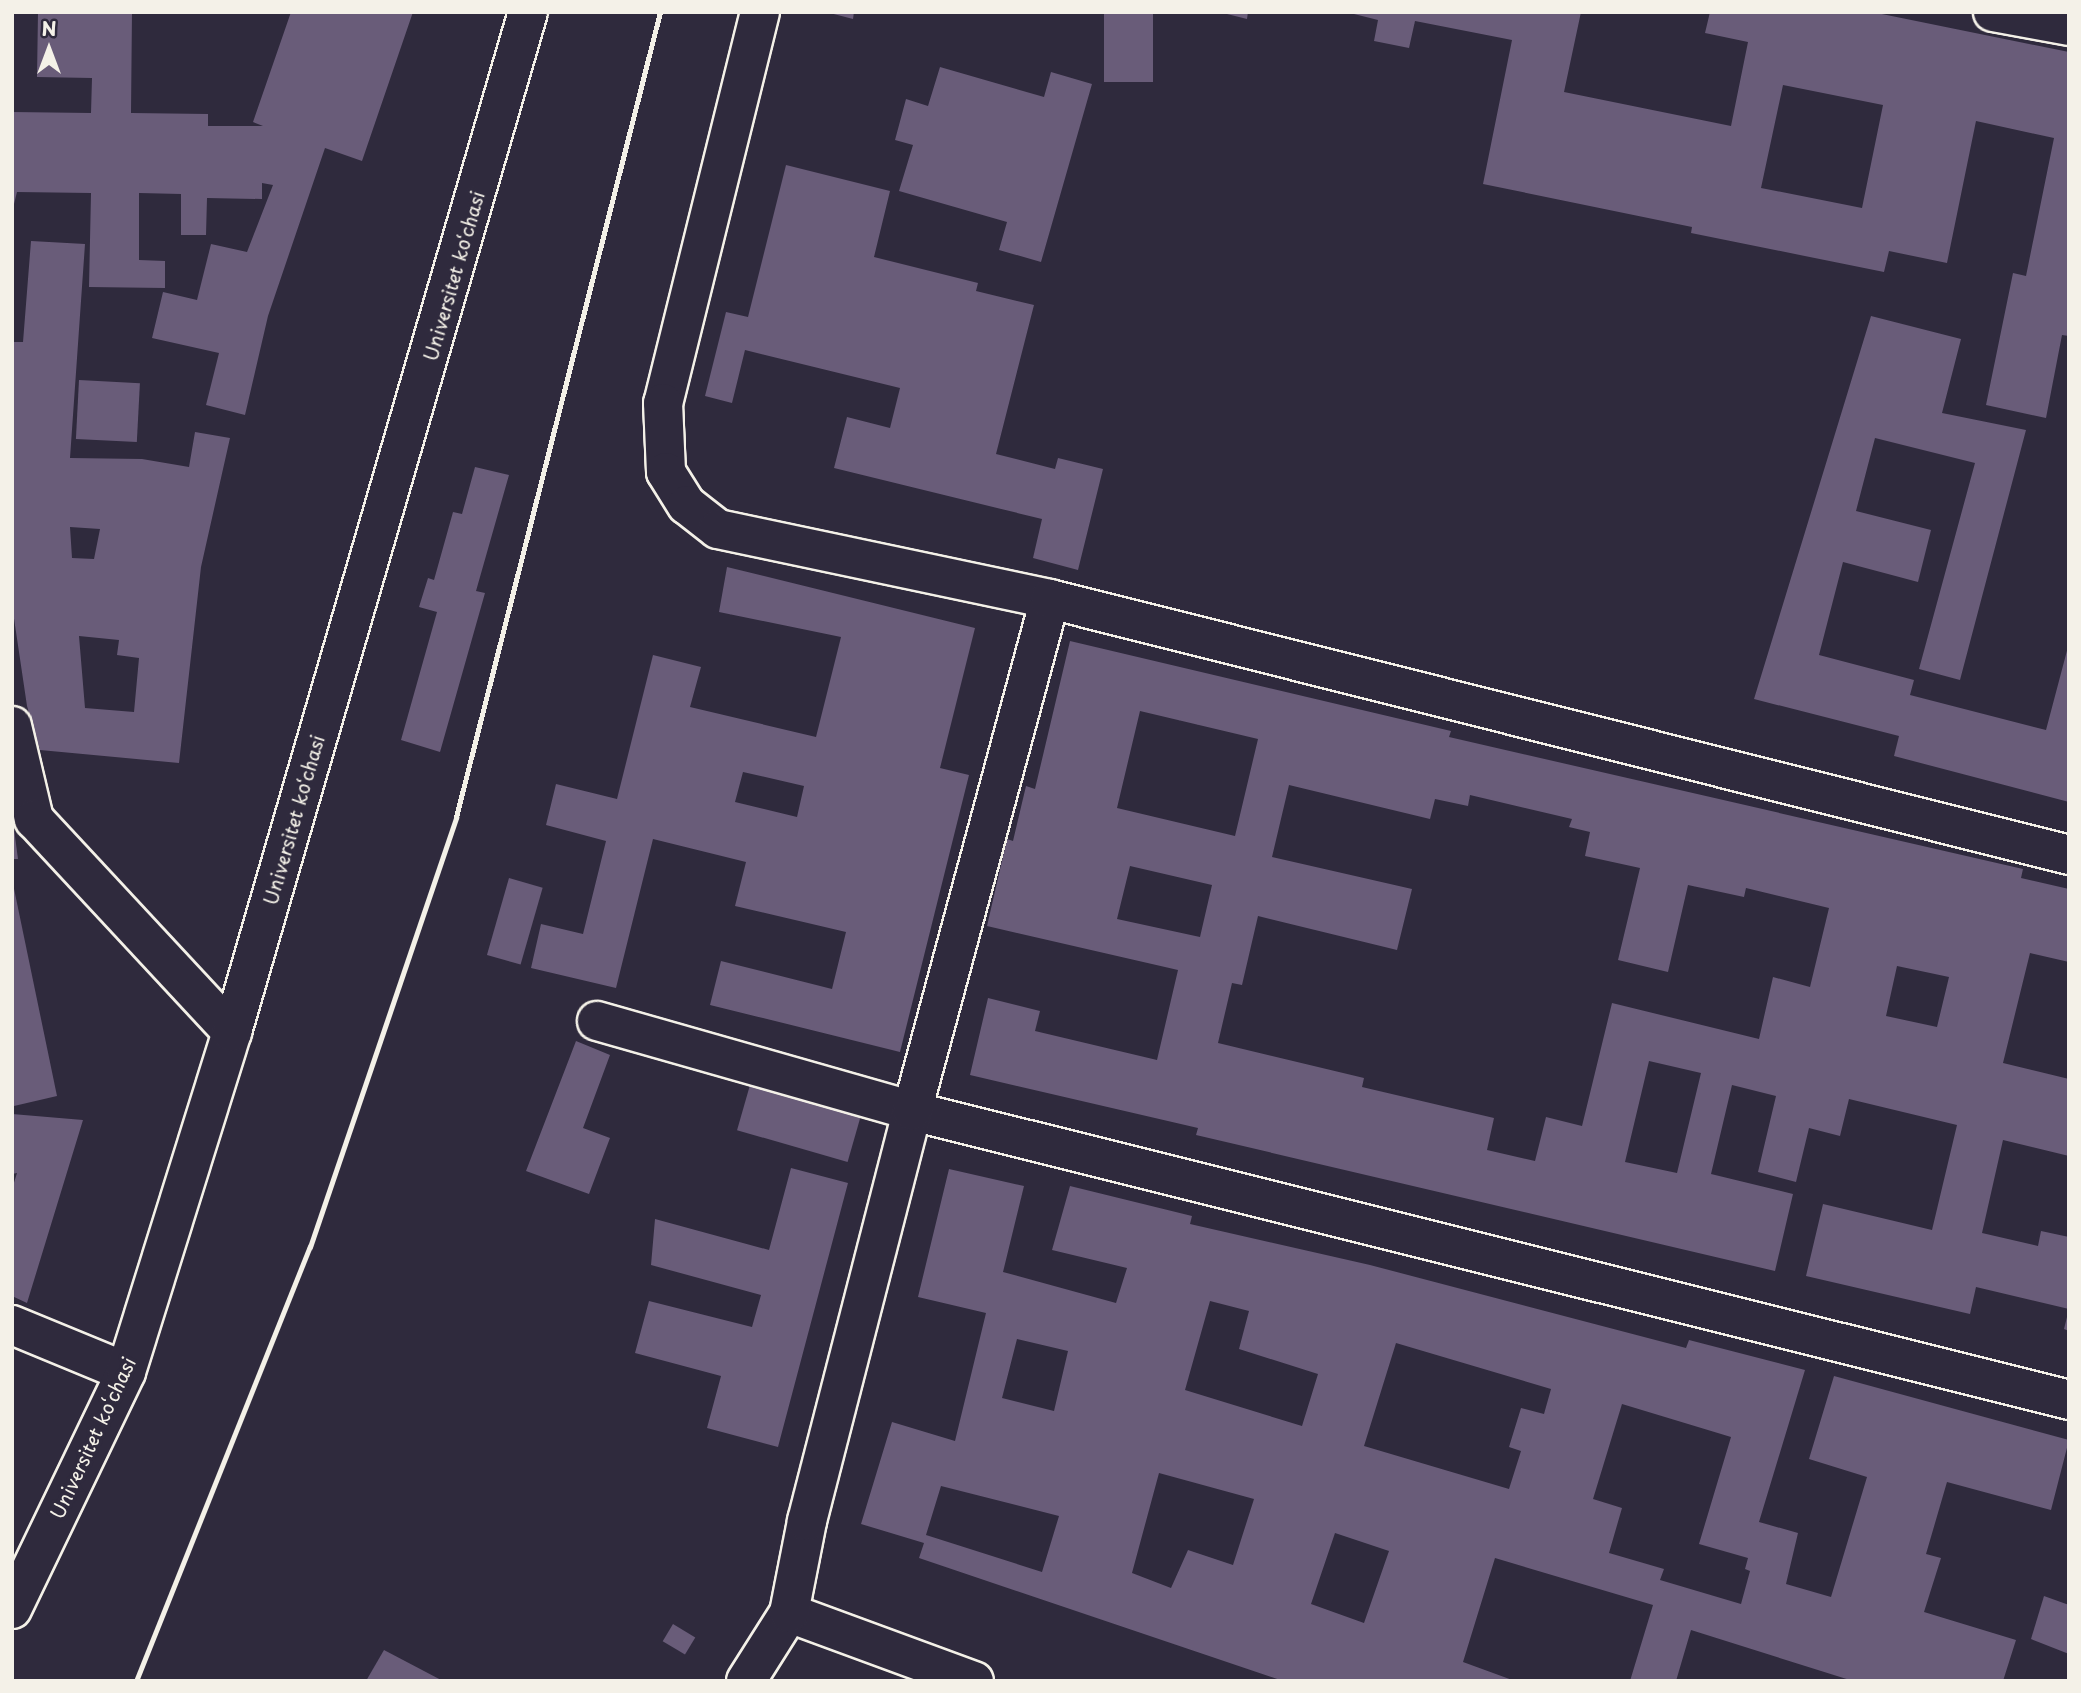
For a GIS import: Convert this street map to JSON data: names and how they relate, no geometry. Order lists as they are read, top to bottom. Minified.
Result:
{"streets":{"street":["Universitet kо‘chasi"]},"north":"top"}
